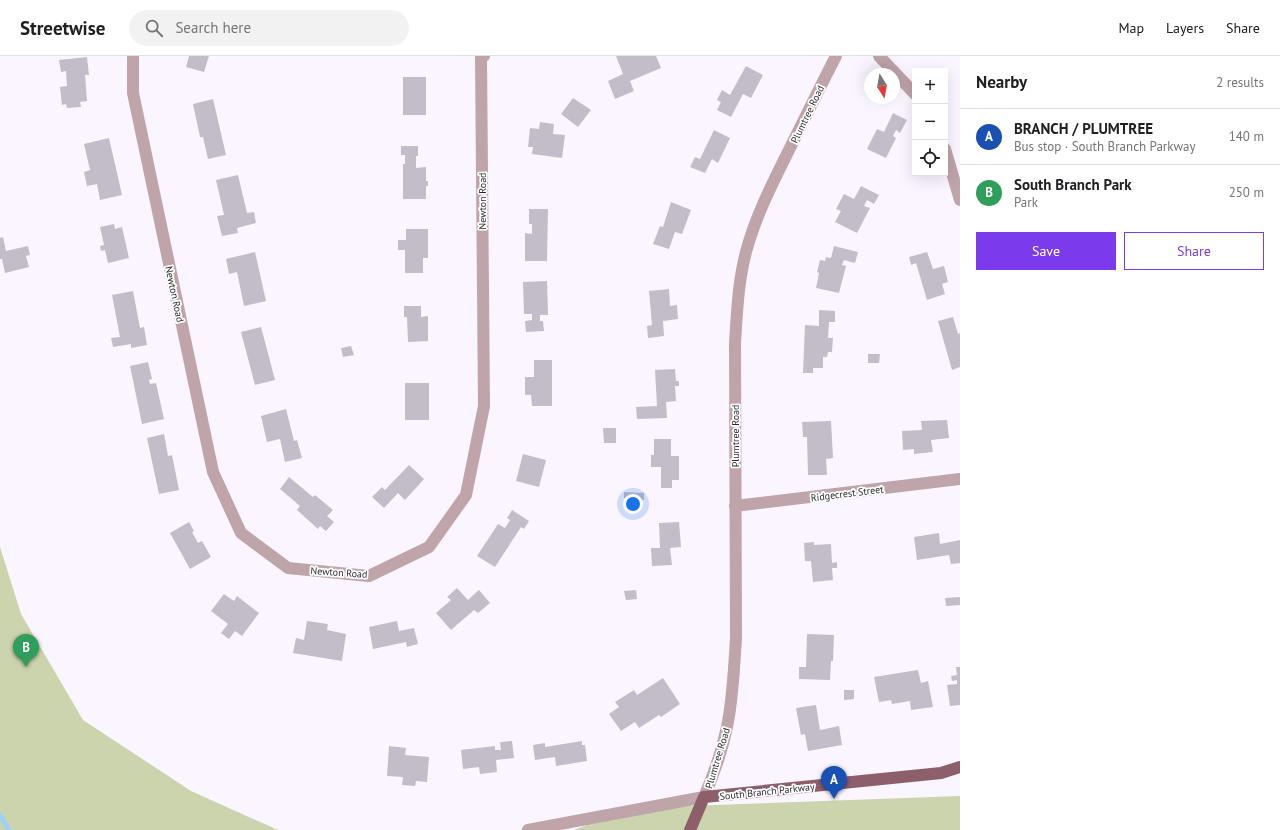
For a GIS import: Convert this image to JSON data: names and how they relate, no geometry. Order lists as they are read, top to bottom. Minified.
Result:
{"streets":{"main road":["Plumtree Road","South Branch Parkway"],"street":["Newton Road","Ridgecrest Street"]},"crossings":[["Plumtree Road","Ridgecrest Street"],["Plumtree Road","South Branch Parkway"]],"north":"bottom","page":{"header":"Streetwise","search":"Search here","nav":["Map","Layers","Share"],"heading":["Nearby","2 results"],"map_buttons":["+","−"],"list":[{"mark":"A","name":"BRANCH / PLUMTREE","note":"Bus stop · South Branch Parkway","value":"140 m"},{"mark":"B","name":"South Branch Park","note":"Park","value":"250 m"}],"buttons":["Save","Share"],"pins":["B","A"]}}
